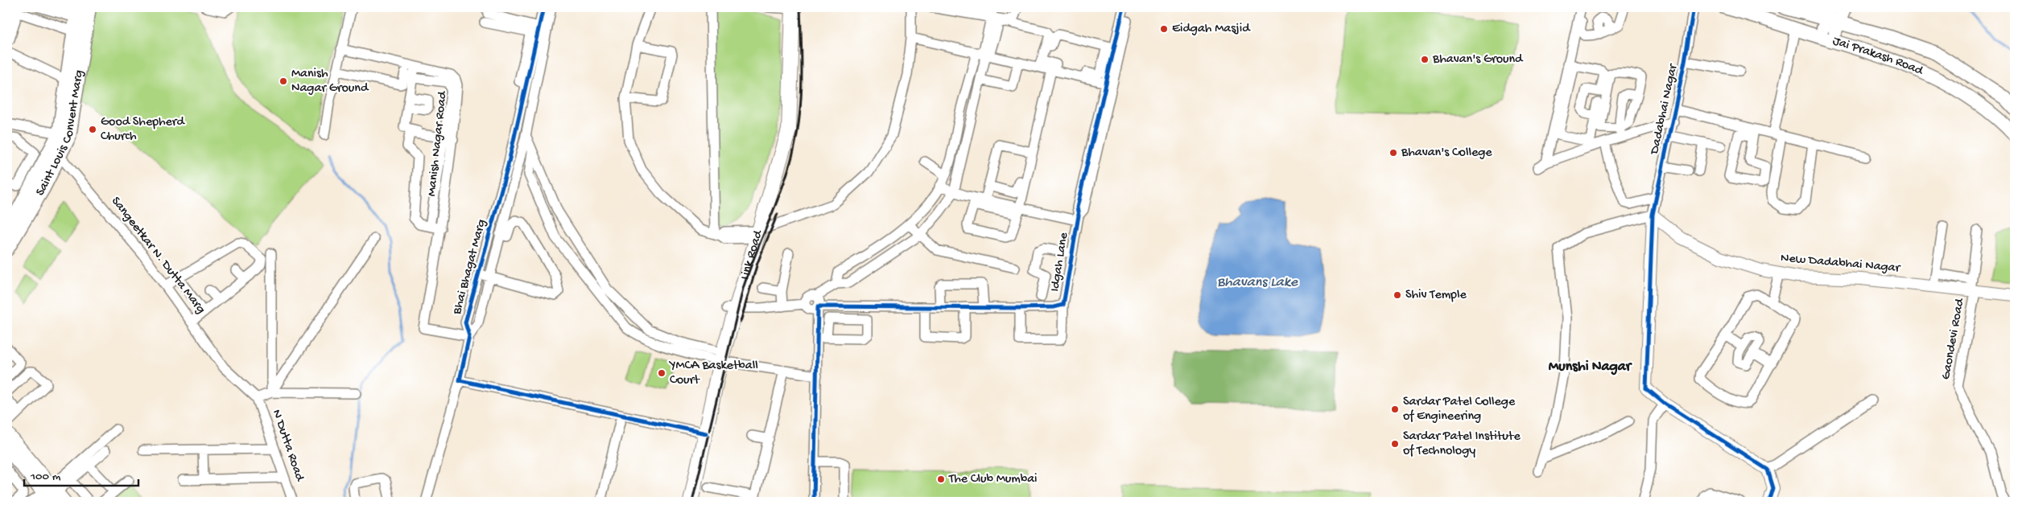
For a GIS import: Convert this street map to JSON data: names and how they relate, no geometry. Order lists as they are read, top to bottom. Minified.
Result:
{"streets":{"main road":["Jai Prakash Road","Saint Louis Convent Marg","Link Road"],"street":["Dadabhai Nagar","Manish Nagar Road","Sangeetkar N. Dutta Marg","Idgah Lane","New Dadabhai Nagar","Bhai Bhagat Marg","Gaondevi Road","N Dutta Road"]},"crossings":[["Dadabhai Nagar","New Dadabhai Nagar"],["Saint Louis Convent Marg","Sangeetkar N. Dutta Marg"],["Manish Nagar Road","Bhai Bhagat Marg"],["Sangeetkar N. Dutta Marg","N Dutta Road"],["New Dadabhai Nagar","Gaondevi Road"]],"districts":["Munshi Nagar"],"water":["Bhavans Lake"],"places":["Eidgah Masjid","Bhavan's Ground","Manish Nagar Ground","Good Shepherd Church","Bhavan's College","Shiv Temple","YMCA Basketball Court","Sardar Patel College of Engineering","Sardar Patel Institute of Technology","The Club Mumbai"],"scale_bar":"100 m"}
